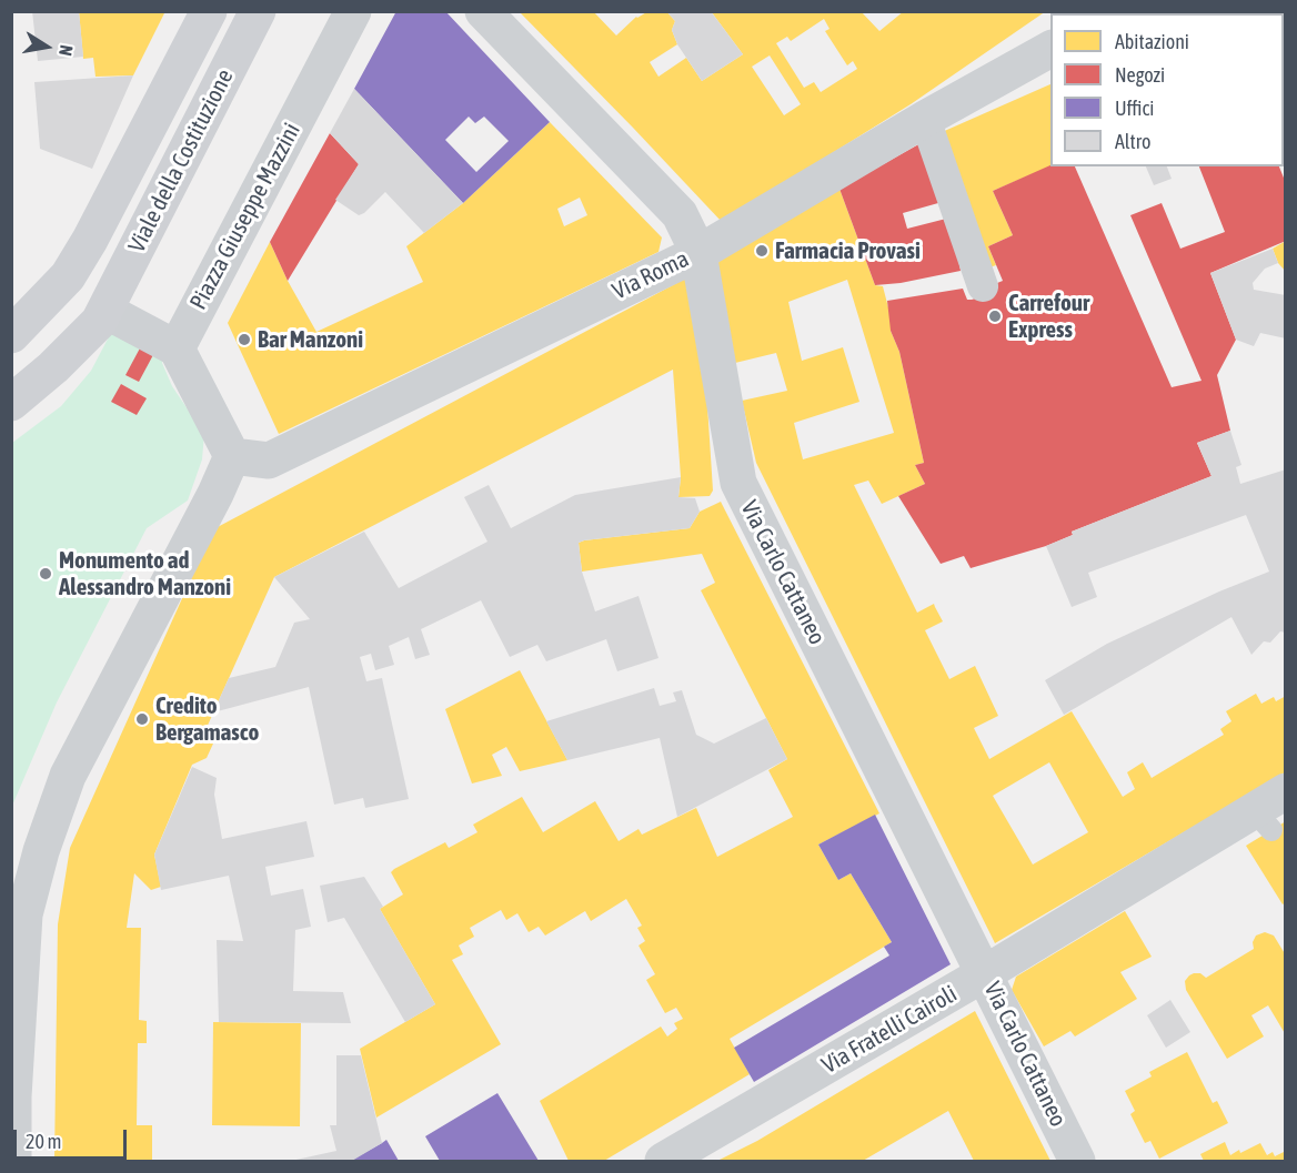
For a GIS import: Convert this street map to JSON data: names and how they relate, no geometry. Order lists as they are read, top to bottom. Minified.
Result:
{"streets":{"main road":["Viale della Costituzione"],"street":["Piazza Giuseppe Mazzini","Via Roma","Via Carlo Cattaneo","Via Fratelli Cairoli"]},"crossings":[["Via Roma","Via Carlo Cattaneo"],["Via Carlo Cattaneo","Via Fratelli Cairoli"]],"places":["Farmacia Provasi","Carrefour Express","Bar Manzoni","Monumento ad Alessandro Manzoni","Credito Bergamasco"],"legend":["Abitazioni","Negozi","Uffici","Altro"],"scale_bar":"20 m","north":"right"}
